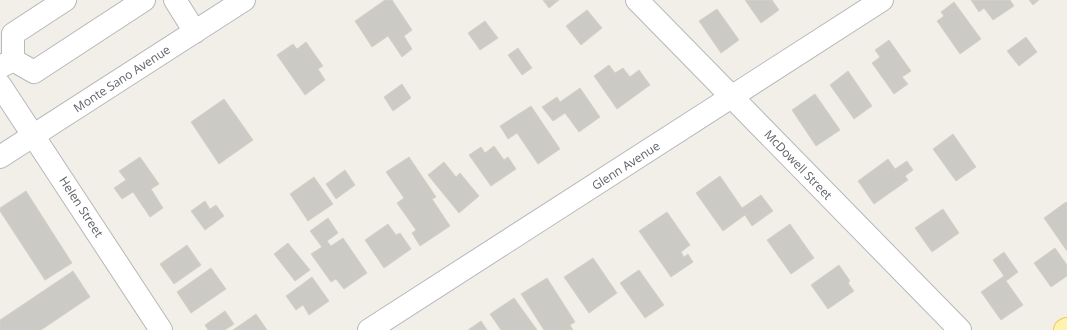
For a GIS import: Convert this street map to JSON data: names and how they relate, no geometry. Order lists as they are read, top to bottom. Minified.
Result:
{"streets":{"street":["Monte Sano Avenue","McDowell Street","Glenn Avenue","Helen Street"]},"crossings":[["Monte Sano Avenue","Helen Street"],["McDowell Street","Glenn Avenue"]]}
